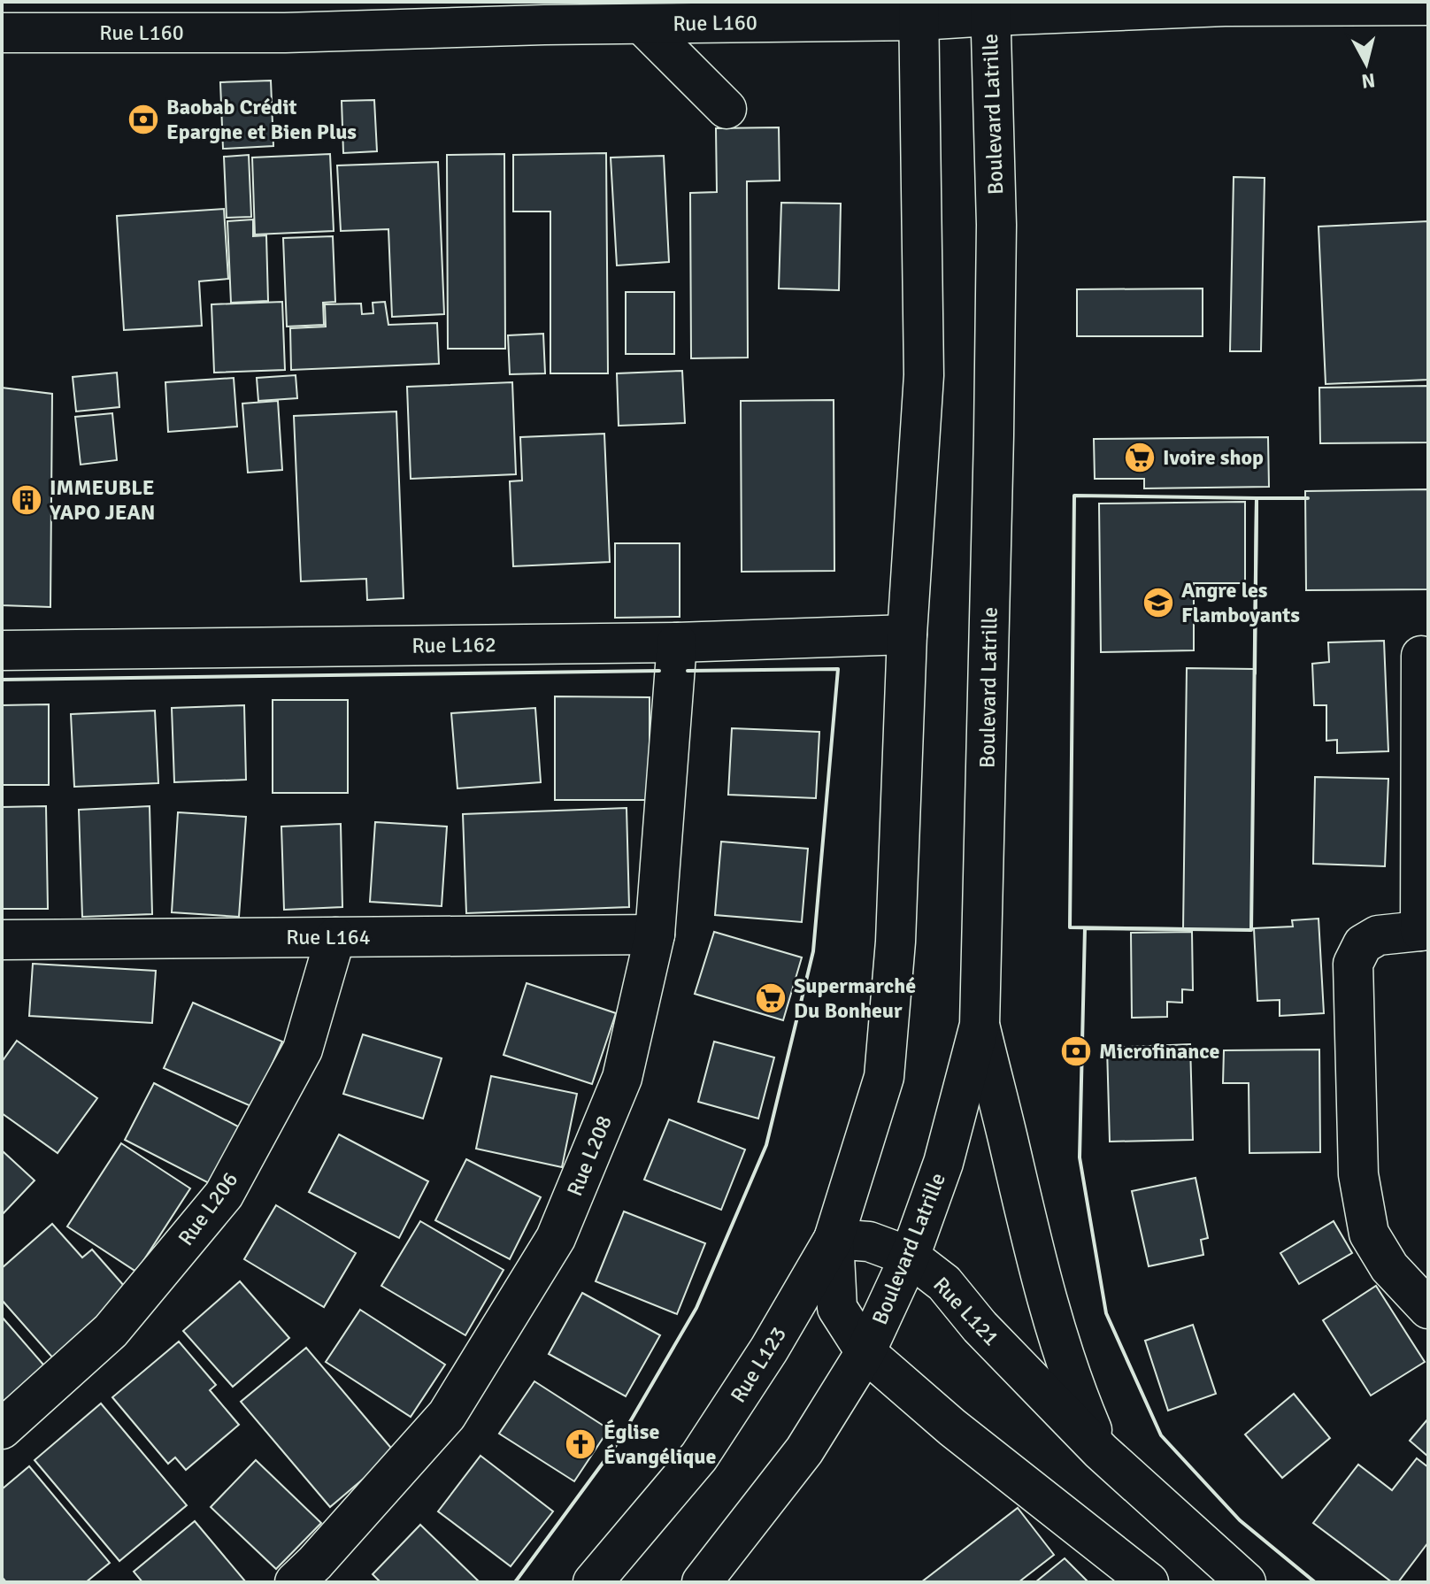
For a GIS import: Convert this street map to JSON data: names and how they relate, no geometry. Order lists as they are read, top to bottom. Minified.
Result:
{"streets":{"street":["Rue L160","Boulevard Latrille","Rue L162","Rue L164","Rue L208","Rue L206","Rue L121","Rue L123"]},"crossings":[["Rue L160","Boulevard Latrille"],["Boulevard Latrille","Rue L121"],["Rue L162","Rue L208"],["Rue L164","Rue L208"],["Rue L164","Rue L206"],["Rue L121","Rue L123"]],"places":{"bank":["Baobab Crédit Epargne et Bien Plus","Microfinance"],"supermarket":["Ivoire shop","Supermarché Du Bonheur"],"building":["IMMEUBLE YAPO JEAN"],"school or university":["Angre les Flamboyants"],"church":["Église Évangélique"]},"north":"bottom"}
